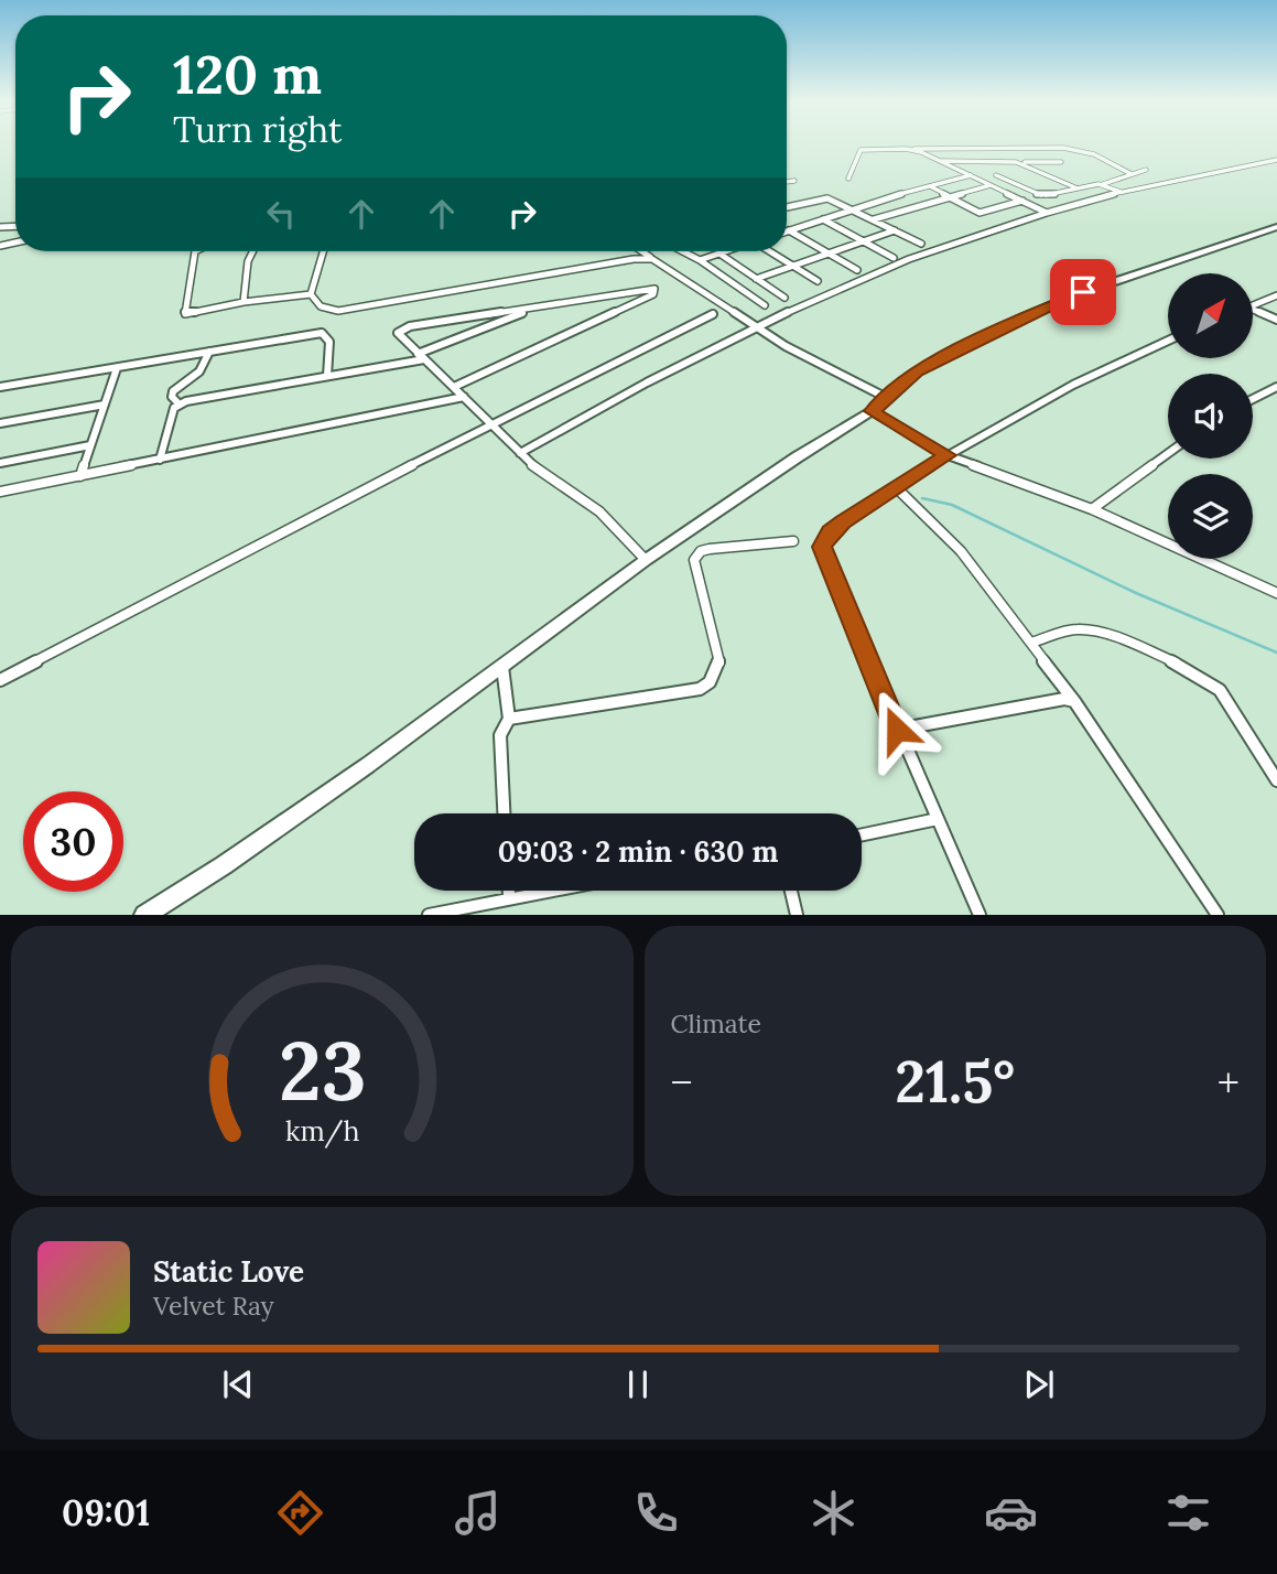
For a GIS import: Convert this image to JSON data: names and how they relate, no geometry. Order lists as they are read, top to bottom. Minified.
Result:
{"north":"top right","page":{"turn":["120 m","Turn right"],"limit":"30","trip":"09:03 · 2 min · 630 m","tile":"Climate","heat":["−","21.5°","+"],"song":["Static Love","Velvet Ray"],"tabs":"09:01","gauge":["23","km/h"]}}
